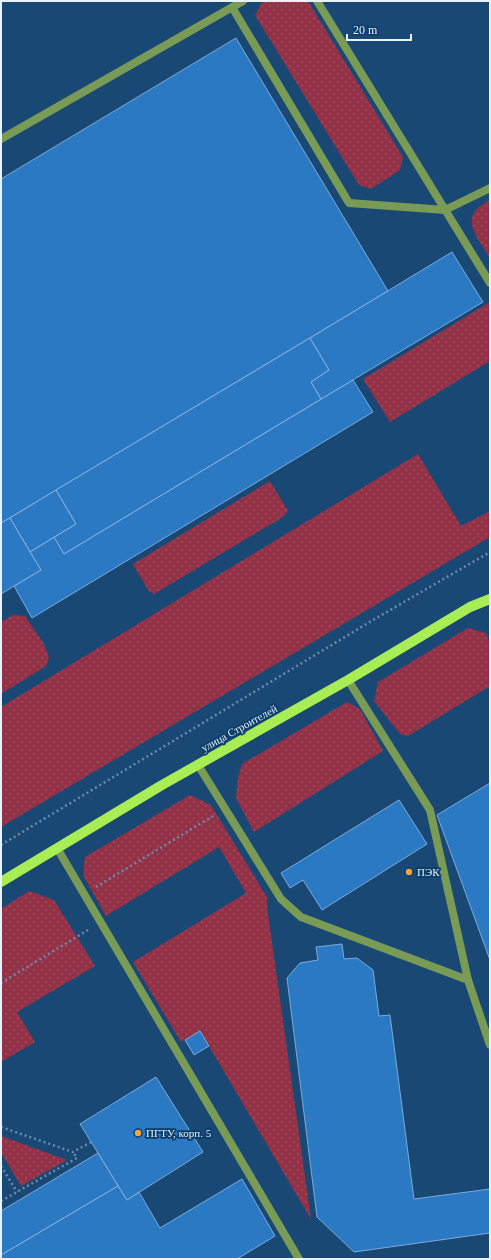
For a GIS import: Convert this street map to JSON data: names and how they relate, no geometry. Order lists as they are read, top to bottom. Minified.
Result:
{"streets":{"main road":["улица Строителей"]},"places":["ПЭК","ПГТУ, корп. 5"],"scale_bar":"20 m"}
